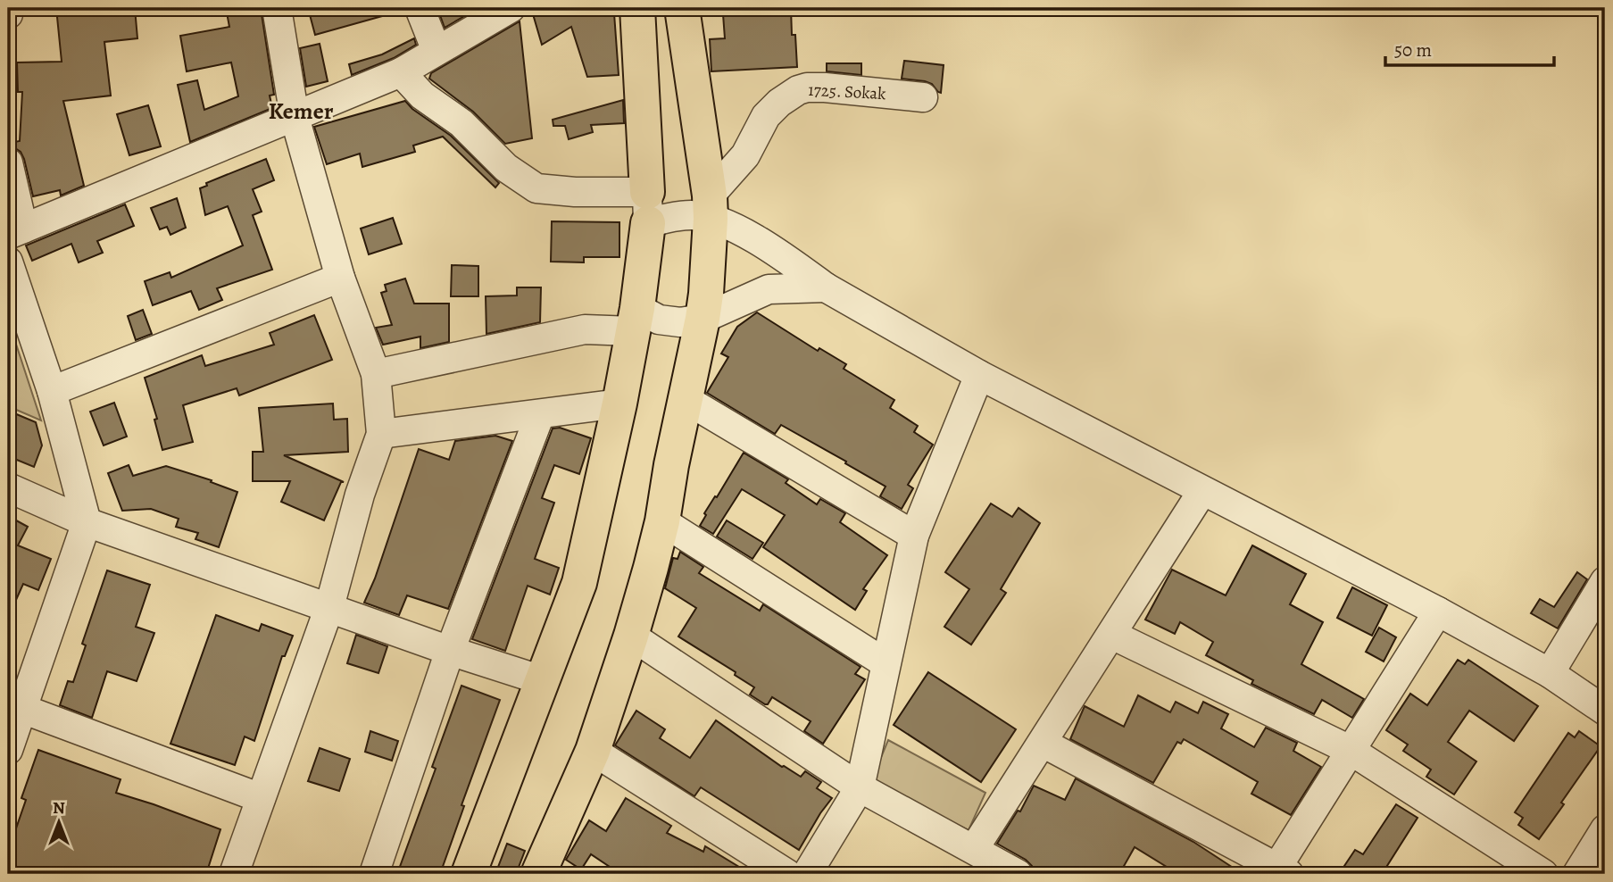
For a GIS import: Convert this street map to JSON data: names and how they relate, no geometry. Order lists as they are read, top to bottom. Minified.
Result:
{"streets":{"street":["1725. Sokak"]},"districts":["Kemer"],"scale_bar":"50 m","north":"top"}
